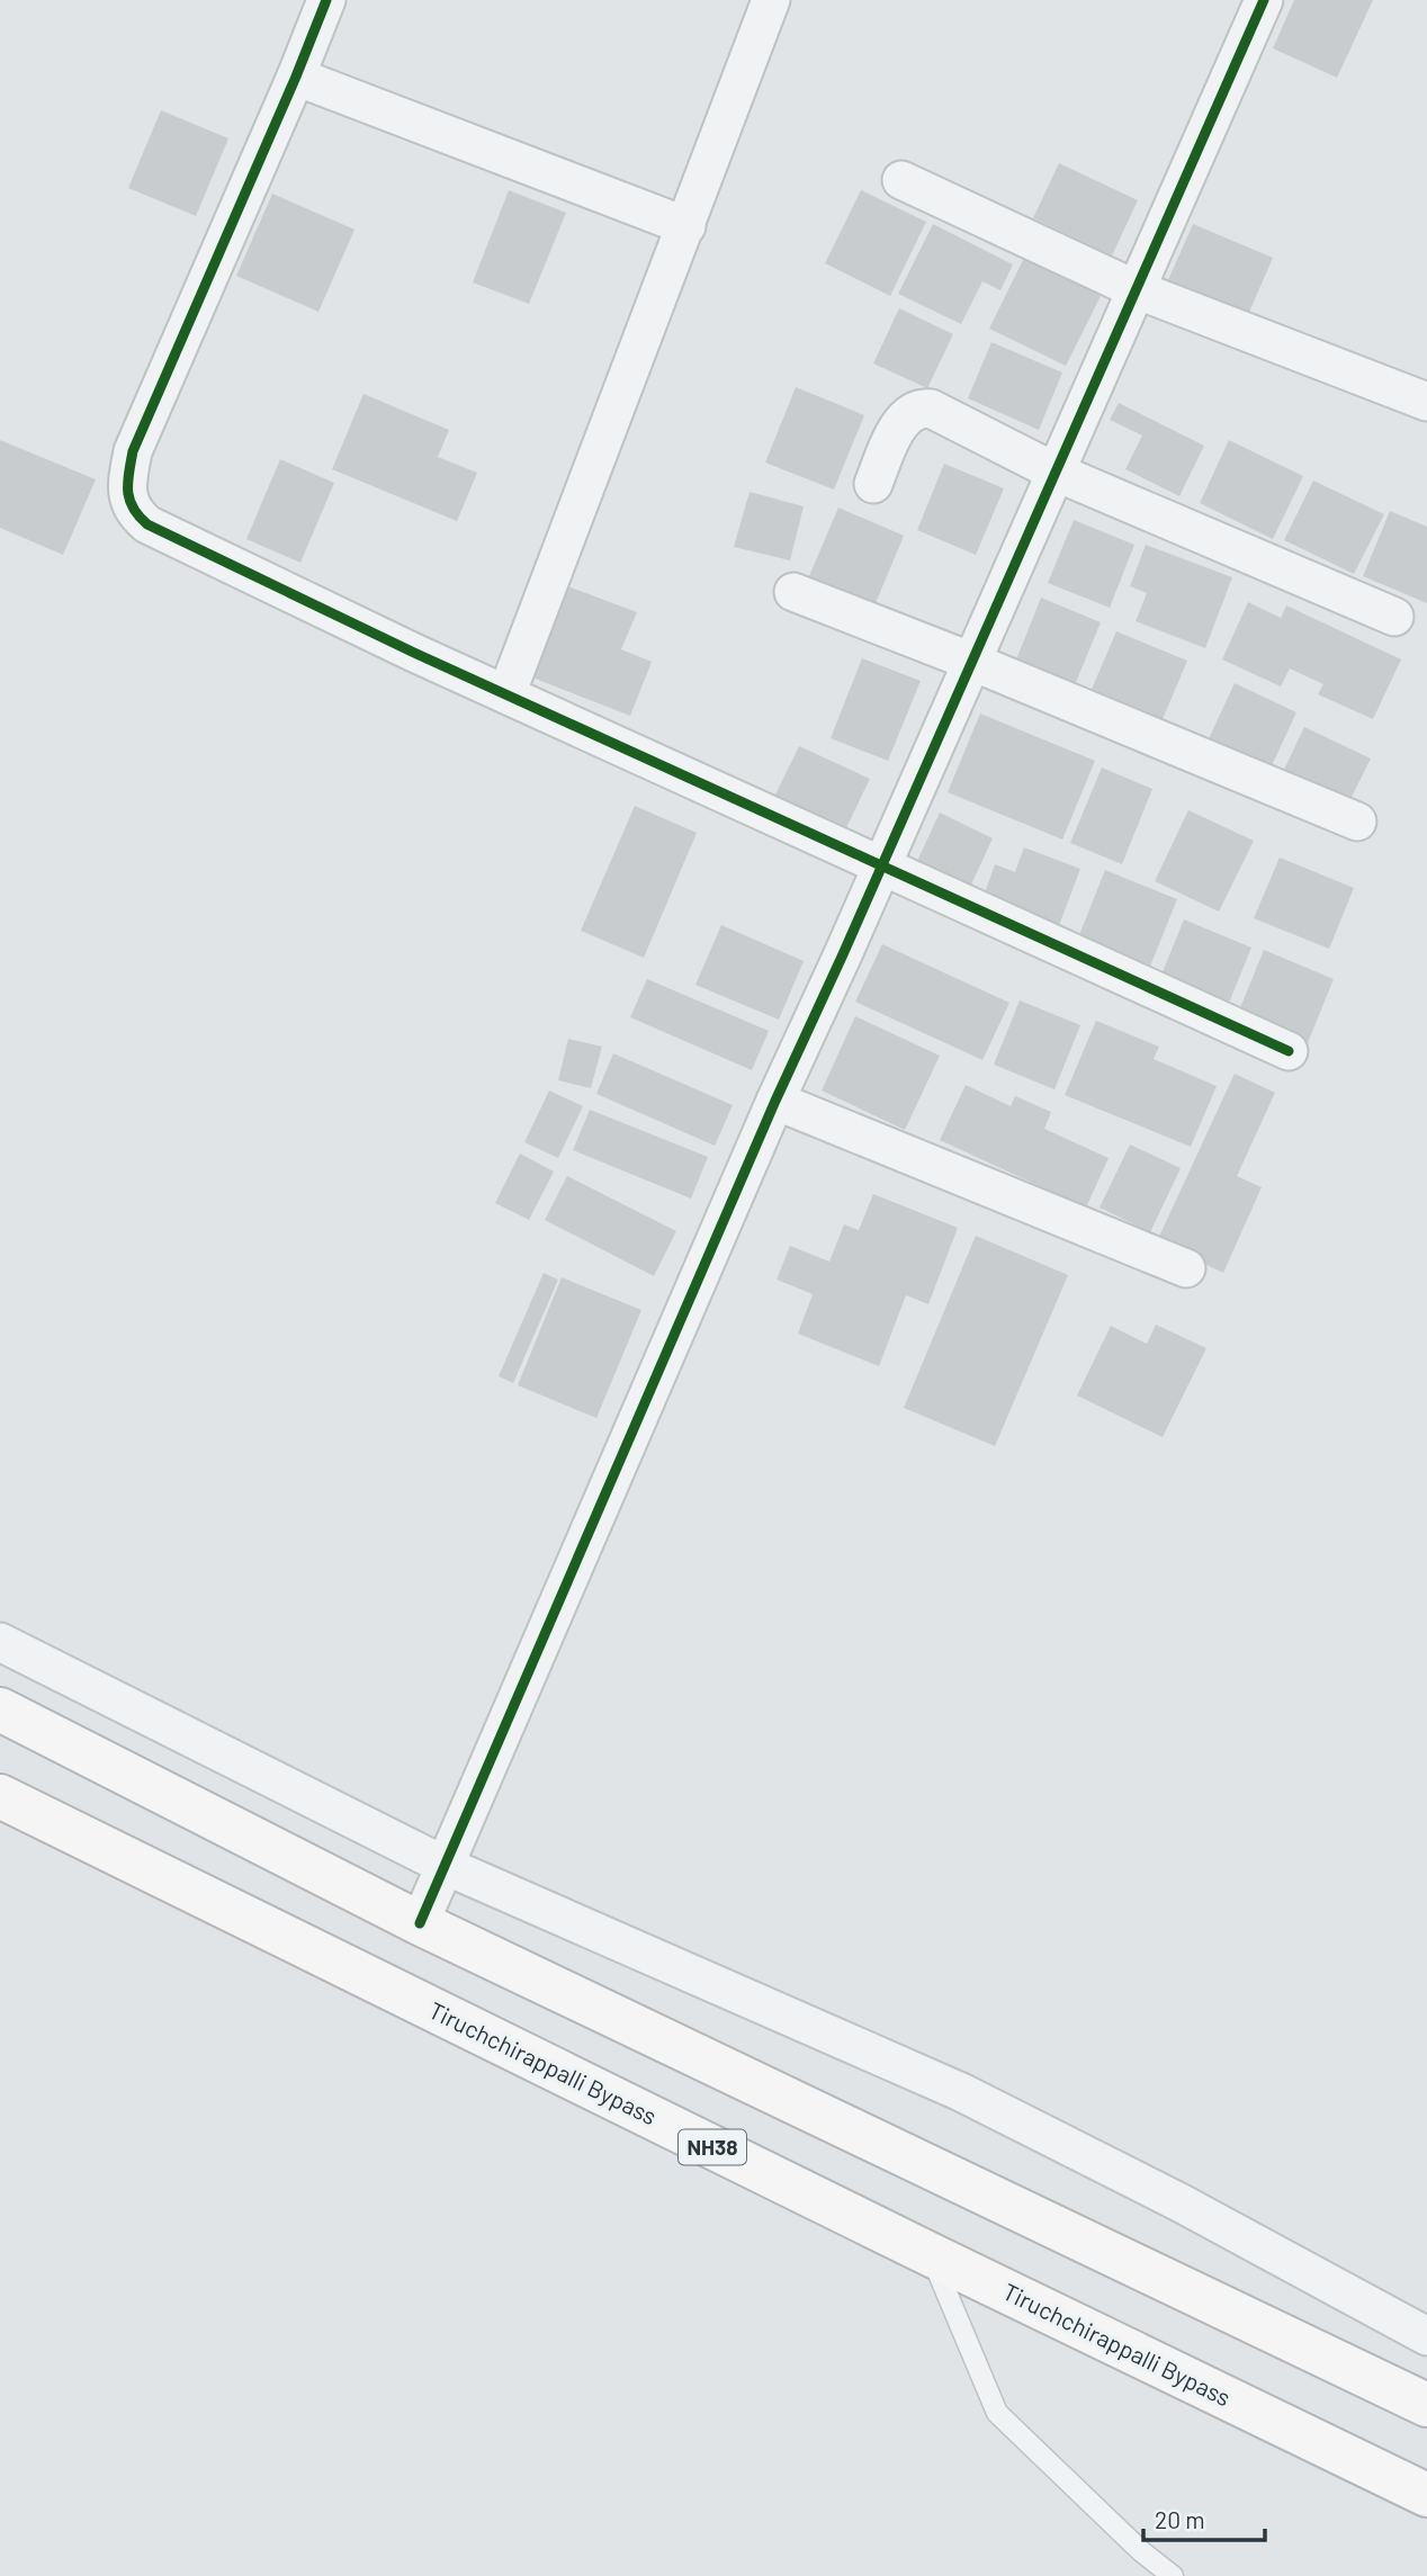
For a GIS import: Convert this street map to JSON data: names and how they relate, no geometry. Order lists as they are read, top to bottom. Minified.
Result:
{"streets":{"highway":["Tiruchchirappalli Bypass","NH38"]},"scale_bar":"20 m"}
